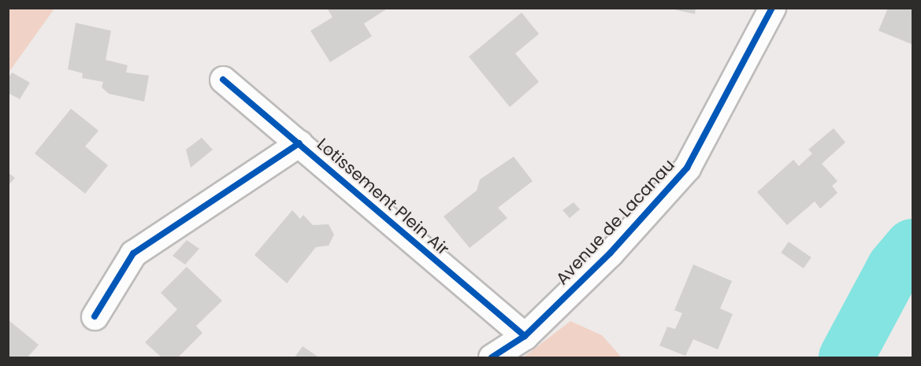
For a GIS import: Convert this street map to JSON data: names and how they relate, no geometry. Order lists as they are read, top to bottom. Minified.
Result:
{"streets":{"street":["Lotissement Plein Air","Avenue de Lacanau"]},"crossings":[["Lotissement Plein Air","Avenue de Lacanau"]]}
